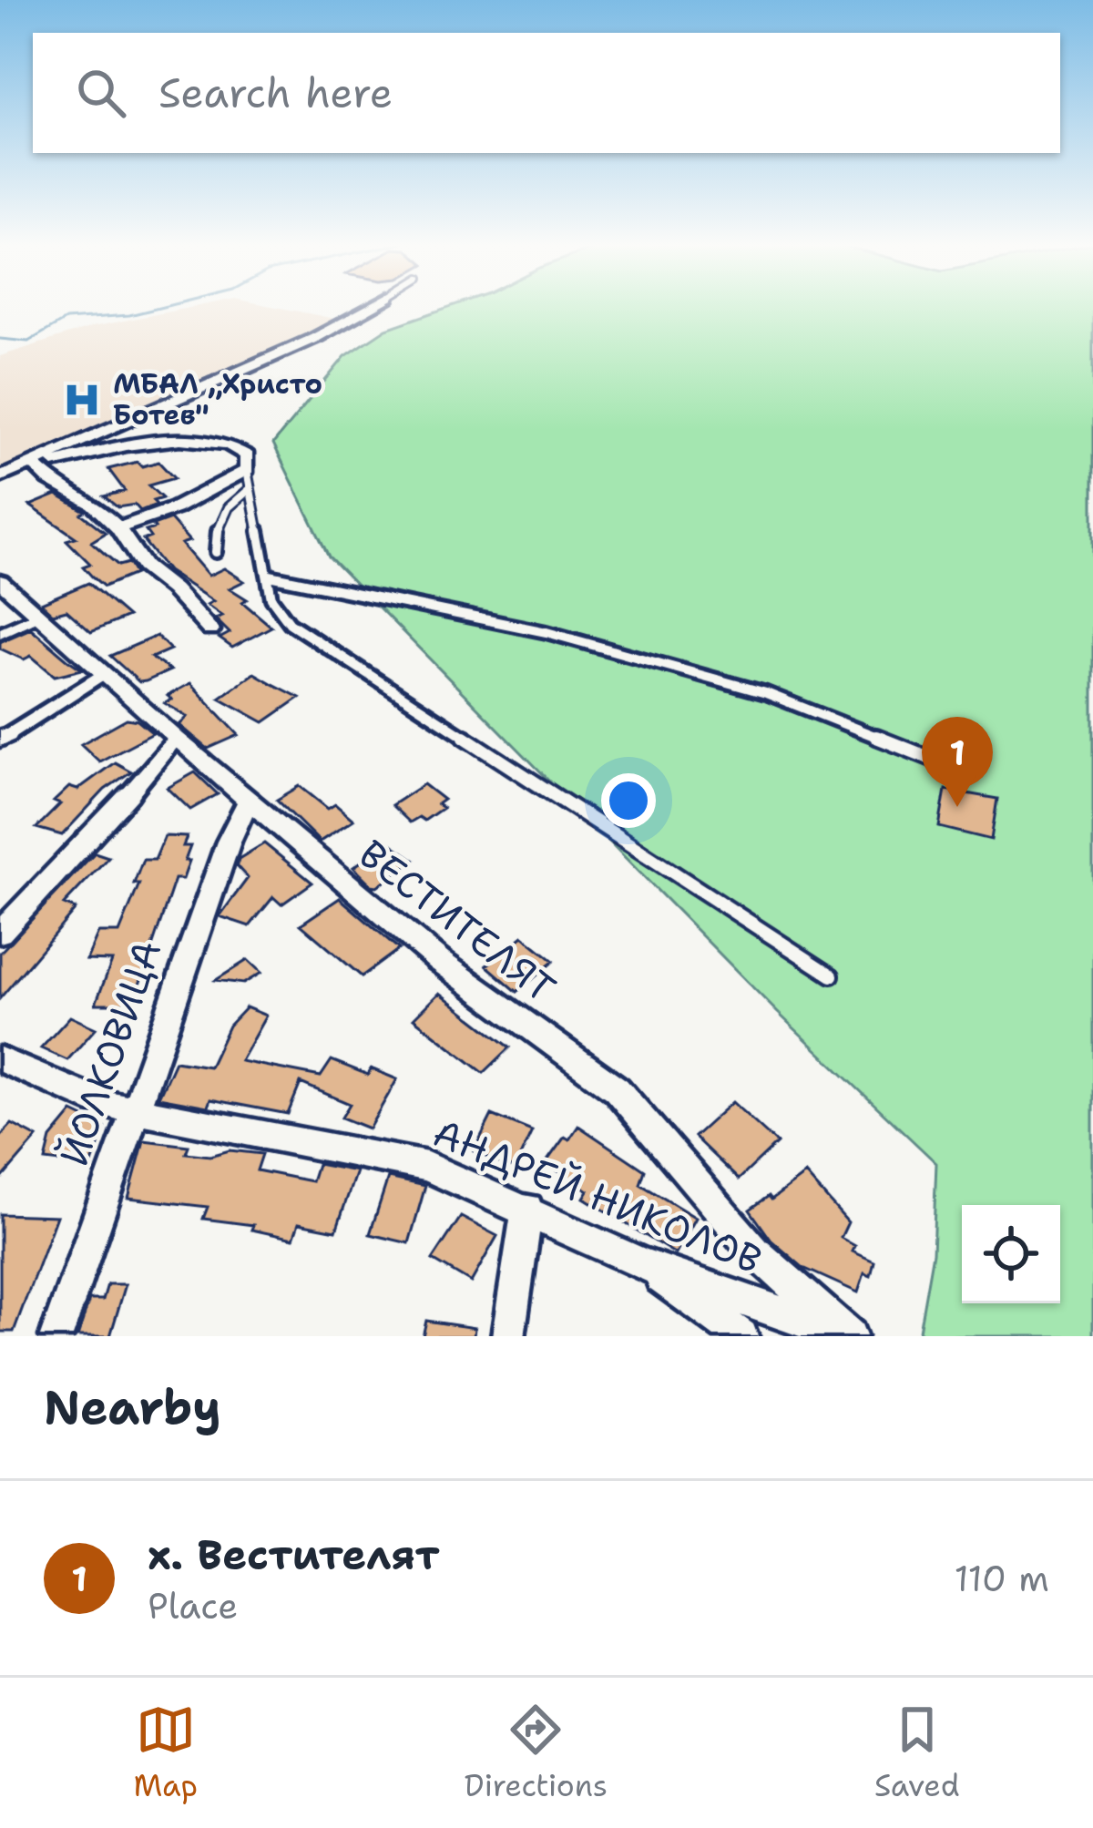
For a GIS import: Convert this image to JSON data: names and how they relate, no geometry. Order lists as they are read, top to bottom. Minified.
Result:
{"streets":{"street":["ВЕСТИТЕЛЯТ","ЙОЛКОВИЦА","АНДРЕЙ НИКОЛОВ"]},"crossings":[["ВЕСТИТЕЛЯТ","ЙОЛКОВИЦА"],["ВЕСТИТЕЛЯТ","АНДРЕЙ НИКОЛОВ"],["ЙОЛКОВИЦА","АНДРЕЙ НИКОЛОВ"]],"places":{"hospital":["МБАЛ „Христо Ботев\""]},"page":{"search":"Search here","pins":"1","heading":"Nearby","list":[{"mark":"1","name":"х. Вестителят","note":"Place","value":"110 m"}],"nav":["Map","Directions","Saved"]}}
